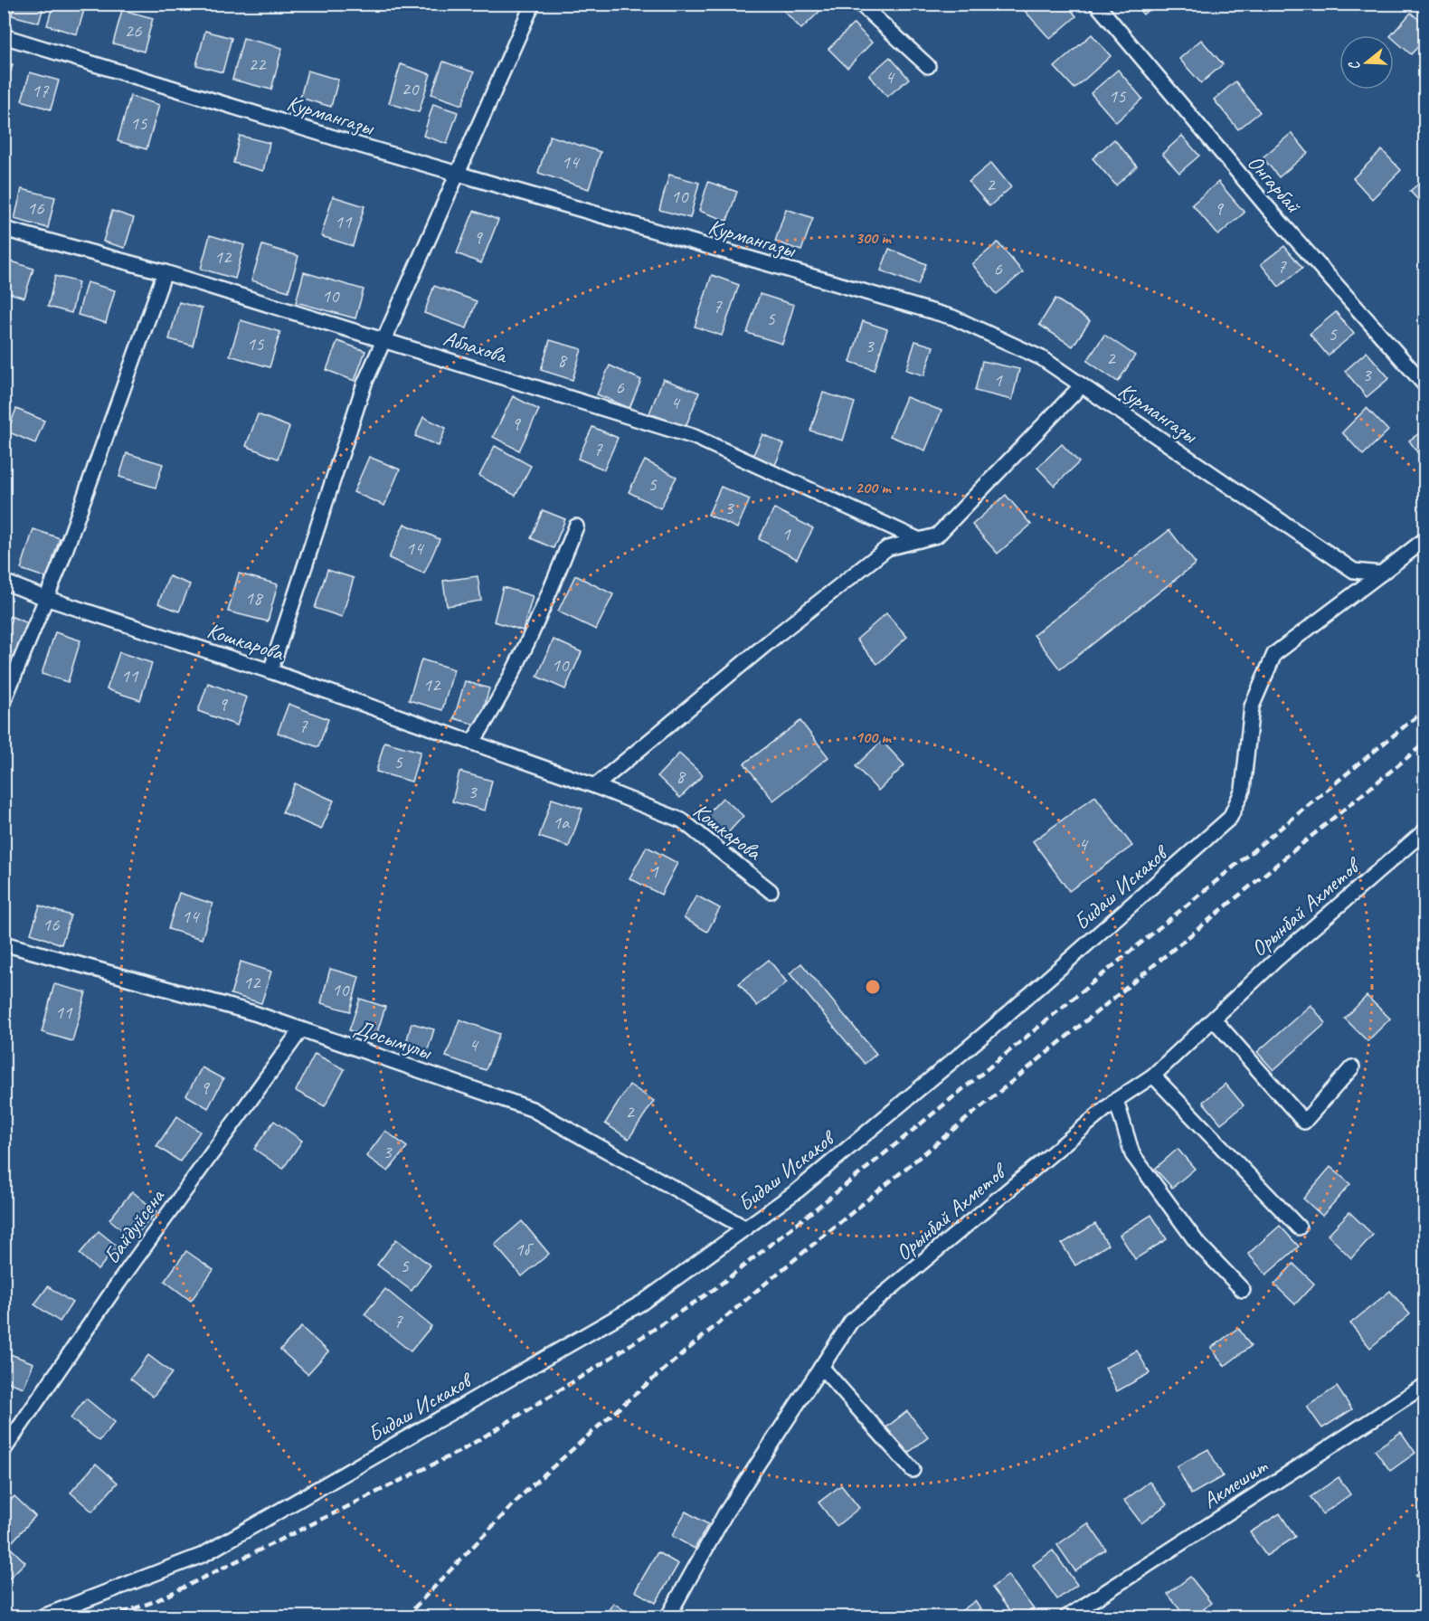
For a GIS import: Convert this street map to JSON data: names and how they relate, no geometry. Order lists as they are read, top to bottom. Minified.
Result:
{"streets":{"street":["Курмангазы","Онгарбай","Аблахова","Кошкарова","Бидаш Искаков","Орынбай Ахметов","Досымулы","Байдуйсена","Акмешит"]},"crossings":[["Курмангазы","Бидаш Искаков"],["Бидаш Искаков","Досымулы"],["Досымулы","Байдуйсена"]],"house_numbers":["26","22","4","20","17","15","15","14","2","10","16","9","11","9","12","7","6","10","7","5","5","15","3","2","8","3","1","6","4","9","7","5","3","1","14","18","10","11","12","9","7","5","8","3","1а","4","1","14","16","12","10","11","4","9","2","3","1б","5","7"],"north":"left","rings":["300 m","200 m","100 m"]}
